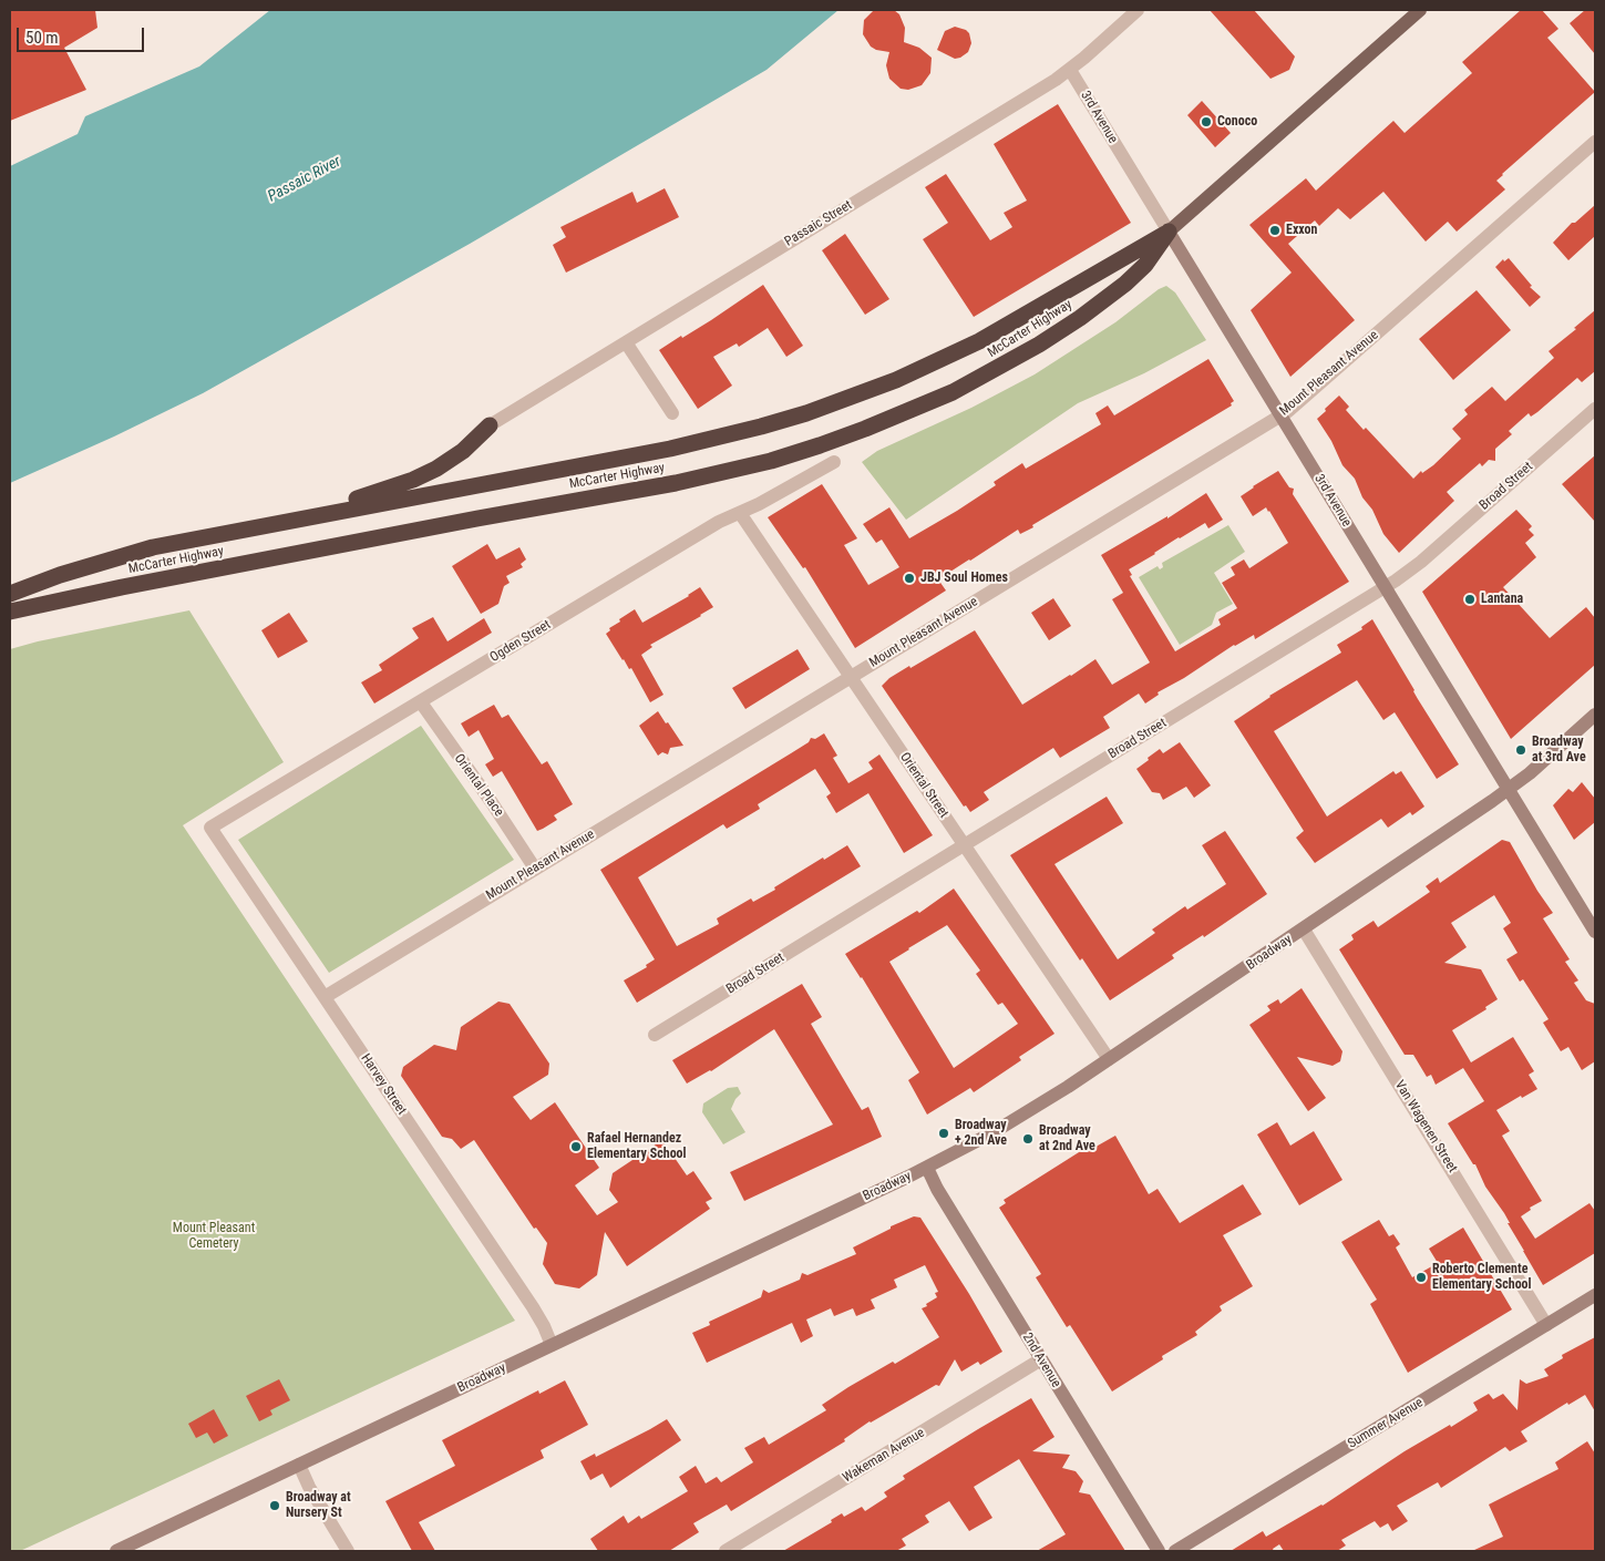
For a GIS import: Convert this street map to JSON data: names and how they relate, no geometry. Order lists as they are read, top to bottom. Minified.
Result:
{"streets":{"highway":["McCarter Highway"],"street":["3rd Avenue","Passaic Street","Mount Pleasant Avenue","Broad Street","Ogden Street","Oriental Place","Oriental Street","Broadway","Harvey Street","Van Wagenen Street","2nd Avenue","Summer Avenue","Wakeman Avenue"]},"crossings":[["3rd Avenue","Passaic Street"],["3rd Avenue","McCarter Highway"],["3rd Avenue","Mount Pleasant Avenue"],["3rd Avenue","Broad Street"],["3rd Avenue","Broadway"],["Mount Pleasant Avenue","Oriental Place"],["Mount Pleasant Avenue","Oriental Street"],["Mount Pleasant Avenue","Harvey Street"],["Broad Street","Oriental Street"],["Ogden Street","Oriental Place"],["Ogden Street","Oriental Street"],["Ogden Street","Harvey Street"],["Oriental Street","Broadway"],["Broadway","Harvey Street"],["Broadway","Van Wagenen Street"],["Broadway","2nd Avenue"],["Van Wagenen Street","Summer Avenue"],["2nd Avenue","Wakeman Avenue"]],"water":["Passaic River"],"parks":["Mount Pleasant Cemetery"],"places":["Conoco","Exxon","JBJ Soul Homes","Lantana","Broadway at 3rd Ave","Broadway + 2nd Ave","Broadway at 2nd Ave","Rafael Hernandez Elementary School","Roberto Clemente Elementary School","Broadway at Nursery St"],"scale_bar":"50 m"}
